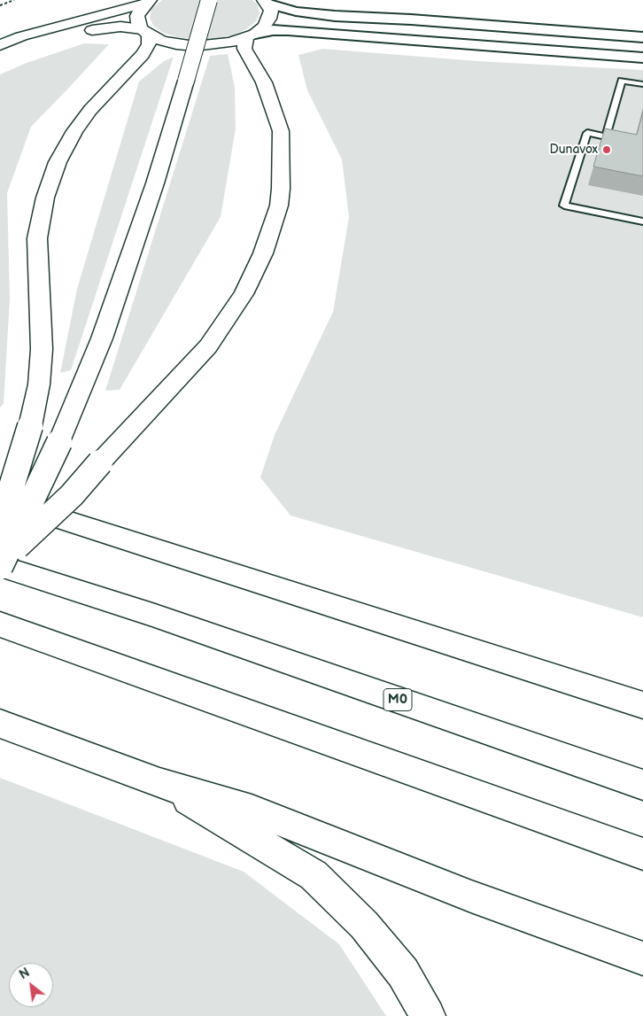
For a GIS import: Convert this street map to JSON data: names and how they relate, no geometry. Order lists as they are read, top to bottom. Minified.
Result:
{"streets":{"main road":["M0"]},"places":["Dunavox"],"north":"top left"}
